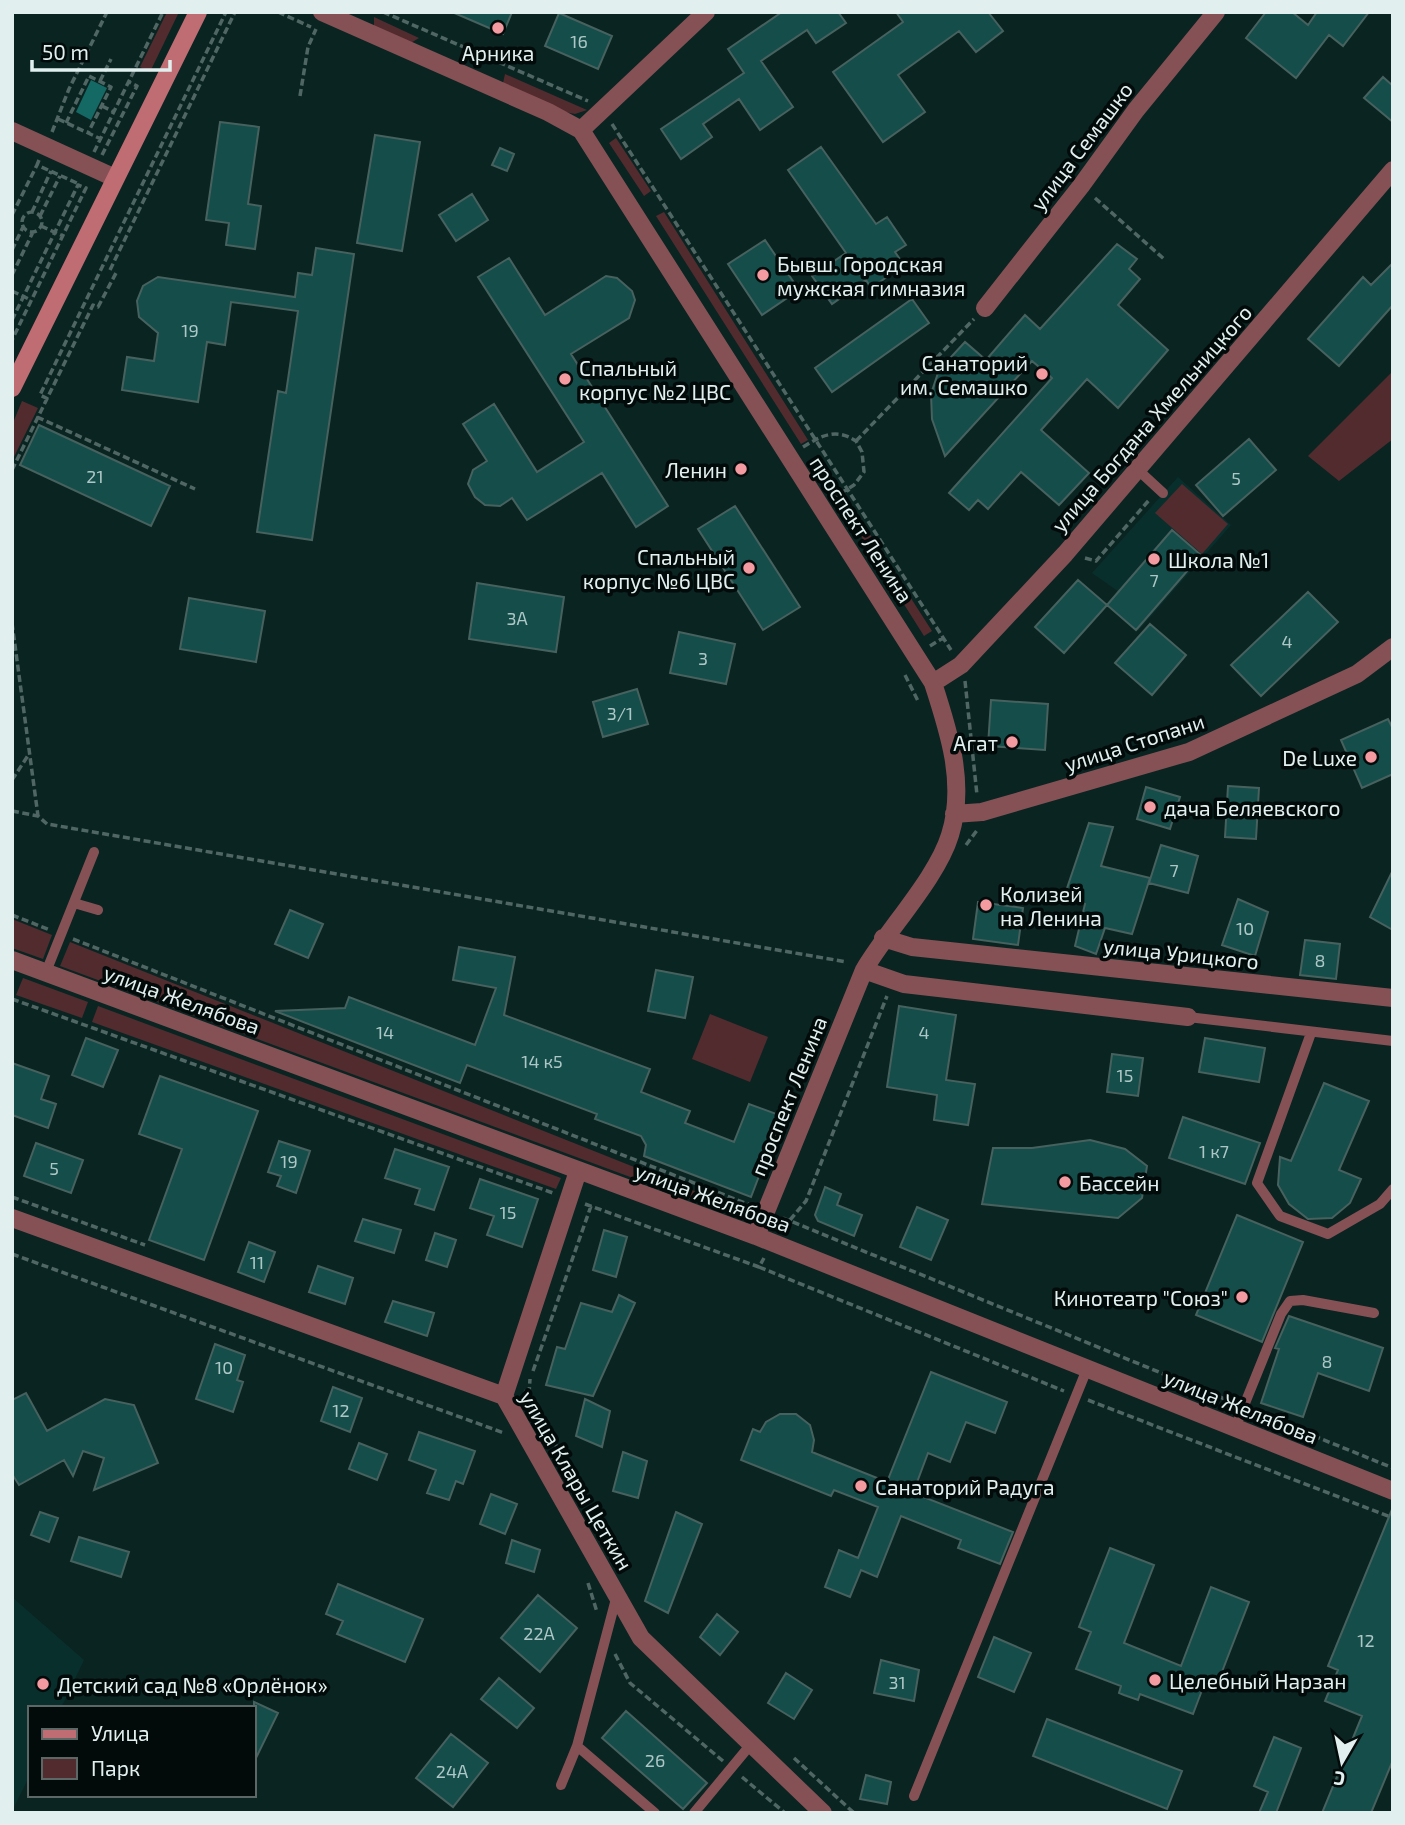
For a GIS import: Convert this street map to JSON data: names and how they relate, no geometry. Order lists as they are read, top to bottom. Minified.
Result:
{"streets":{"street":["улица Семашко","улица Богдана Хмельницкого","проспект Ленина","улица Стопани","улица Урицкого","улица Желябова","улица Клары Цеткин"]},"crossings":[["улица Богдана Хмельницкого","проспект Ленина"],["проспект Ленина","улица Стопани"],["проспект Ленина","улица Урицкого"],["проспект Ленина","улица Желябова"]],"places":["Арника","Бывш. Городская мужская гимназия","Санаторий им. Семашко","Спальный корпус №2 ЦВС","Ленин","Школа №1","Спальный корпус №6 ЦВС","Агат","De Luxe","дача Беляевского","Колизей на Ленина","Бассейн","Кинотеатр \"Союз\"","Cанаторий Радуга","Целебный Нарзан","Детский сад №8 «Орлёнок»"],"house_numbers":["16","19","21","5","7","3А","4","3","3/1","7","10","8","14","4","14 к5","15","1 к7","19","5","15","11","8","10","12","22А","12","31","26","24А"],"legend":["Улица","Парк"],"scale_bar":"50 m","north":"bottom"}
